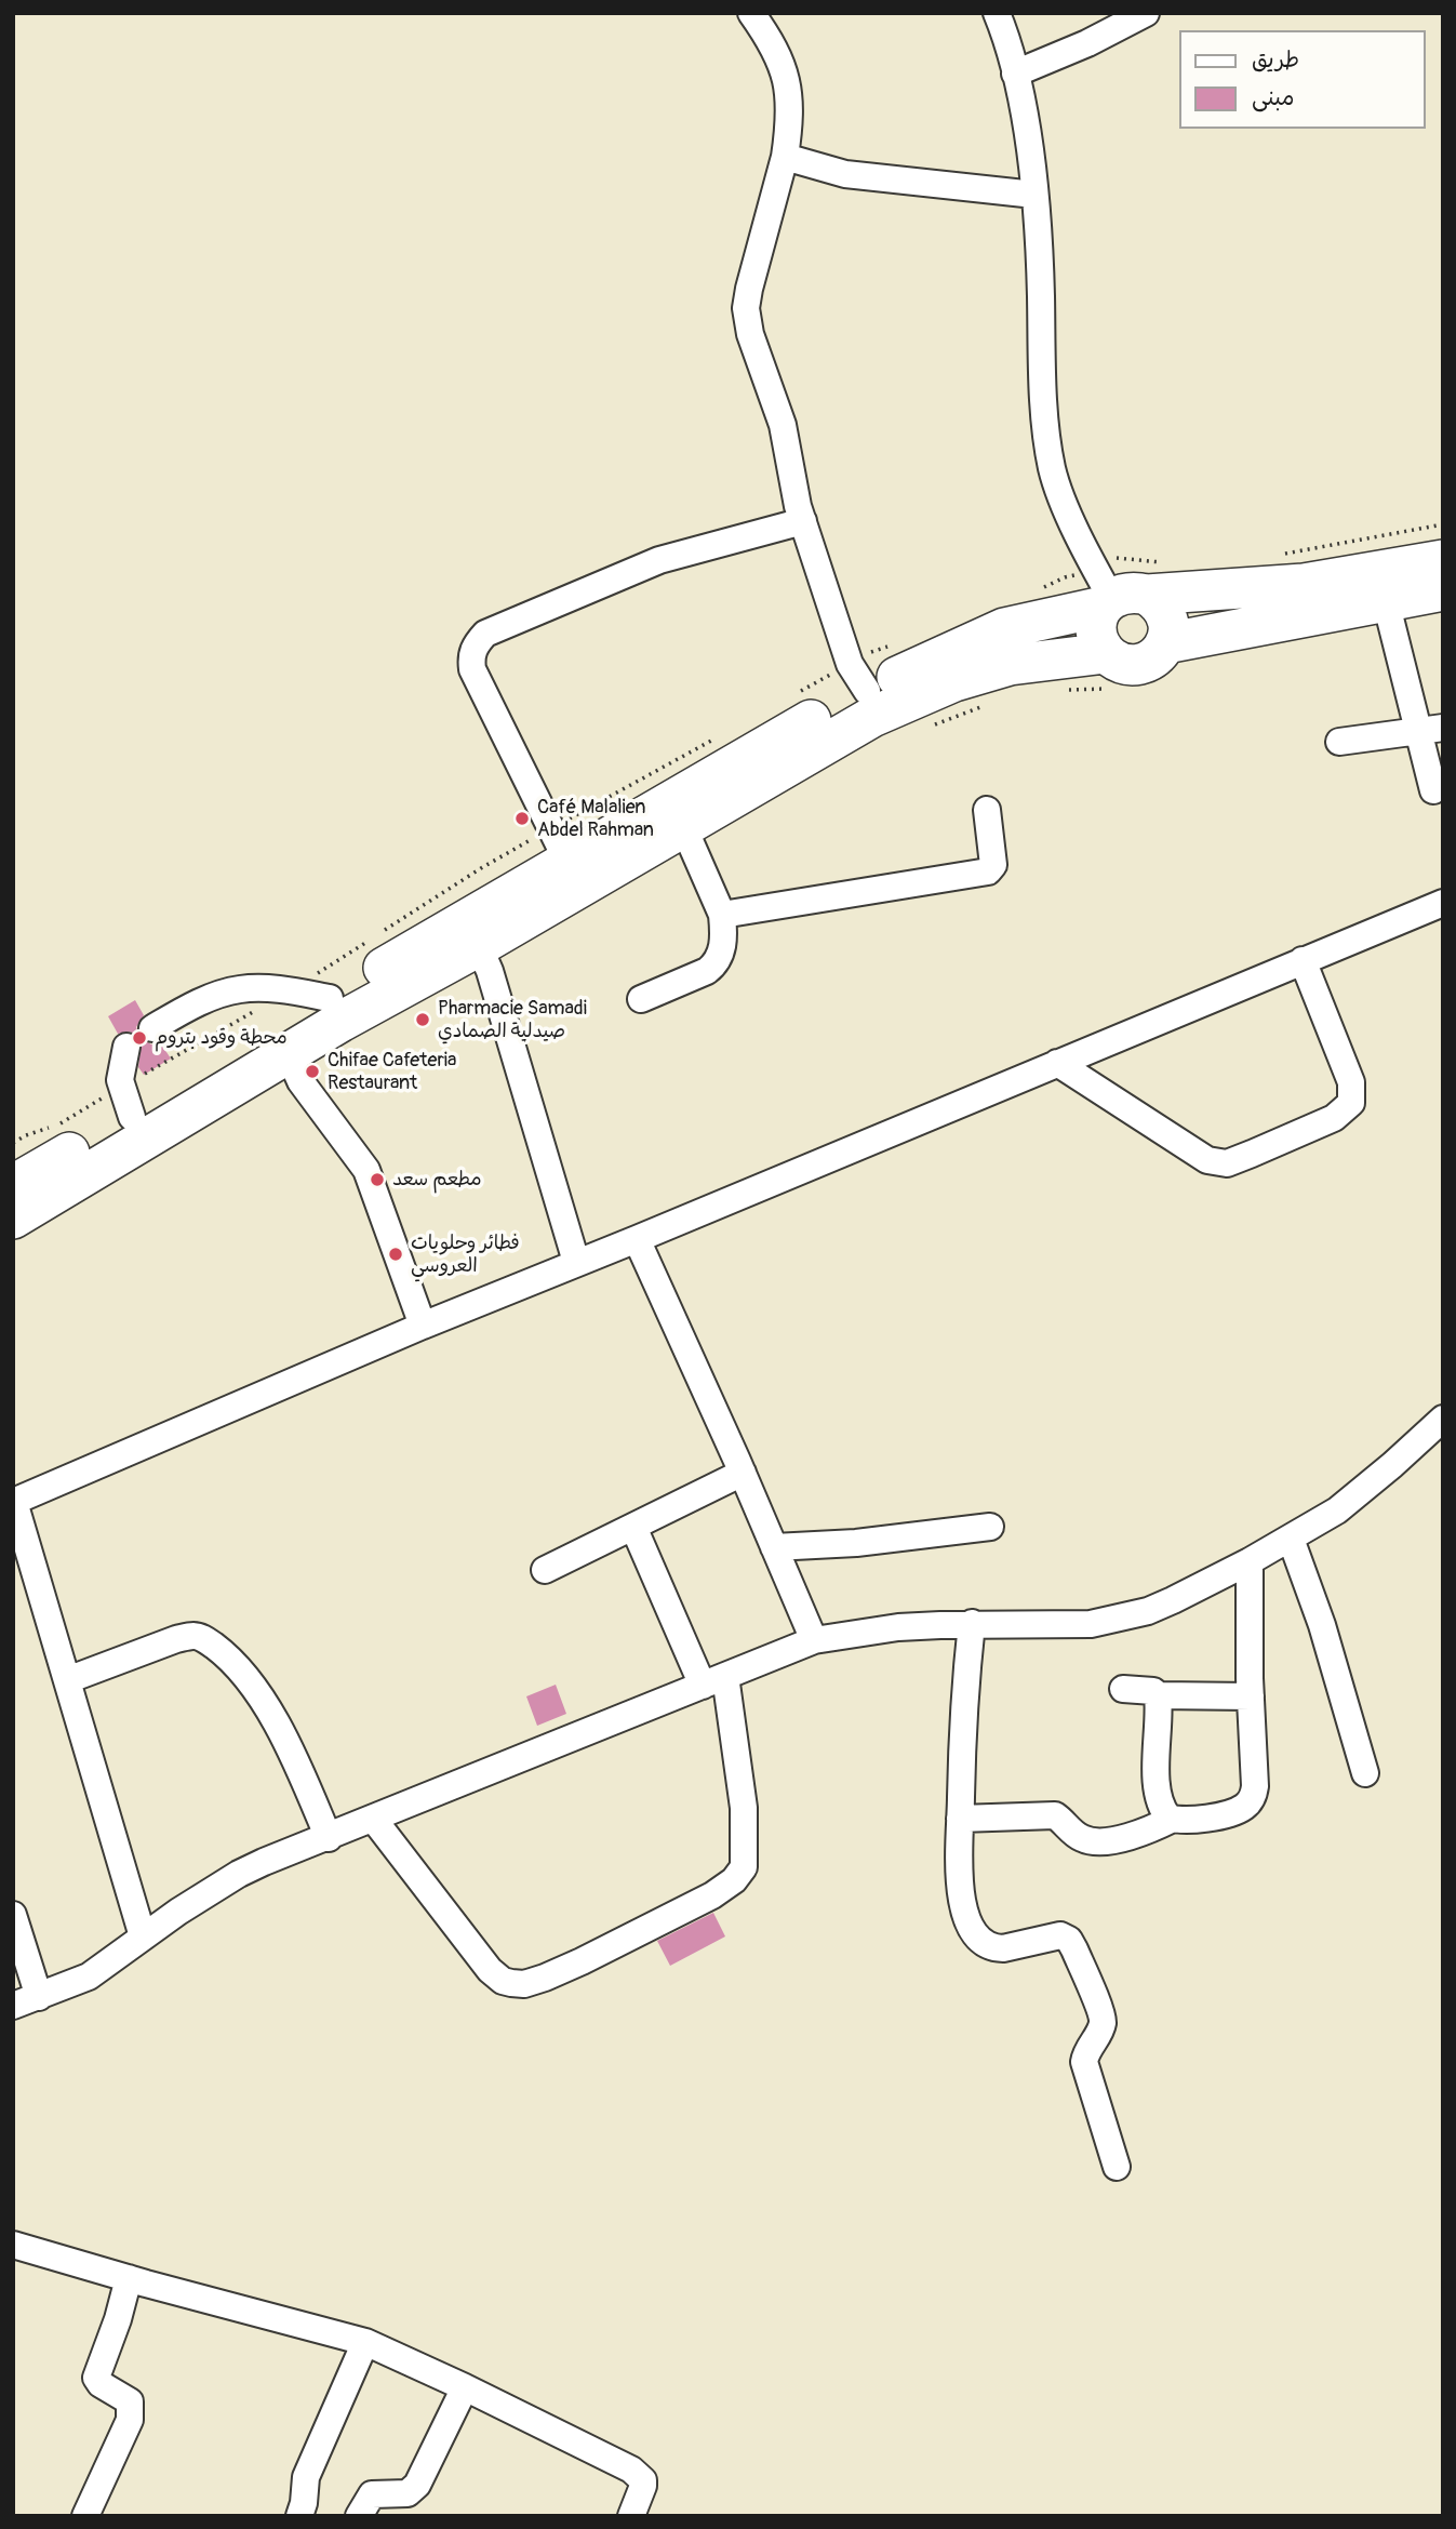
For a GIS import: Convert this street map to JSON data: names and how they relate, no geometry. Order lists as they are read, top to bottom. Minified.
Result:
{"places":["Café Malalien Abdel Rahman","Pharmacie Samadi صيدلية الصمادي","محطة وقود بتروم","Chifae Cafeteria Restaurant","مطعم سعد","فطائر وحلويات العروسي"],"legend":["طريق","مبنى"]}
